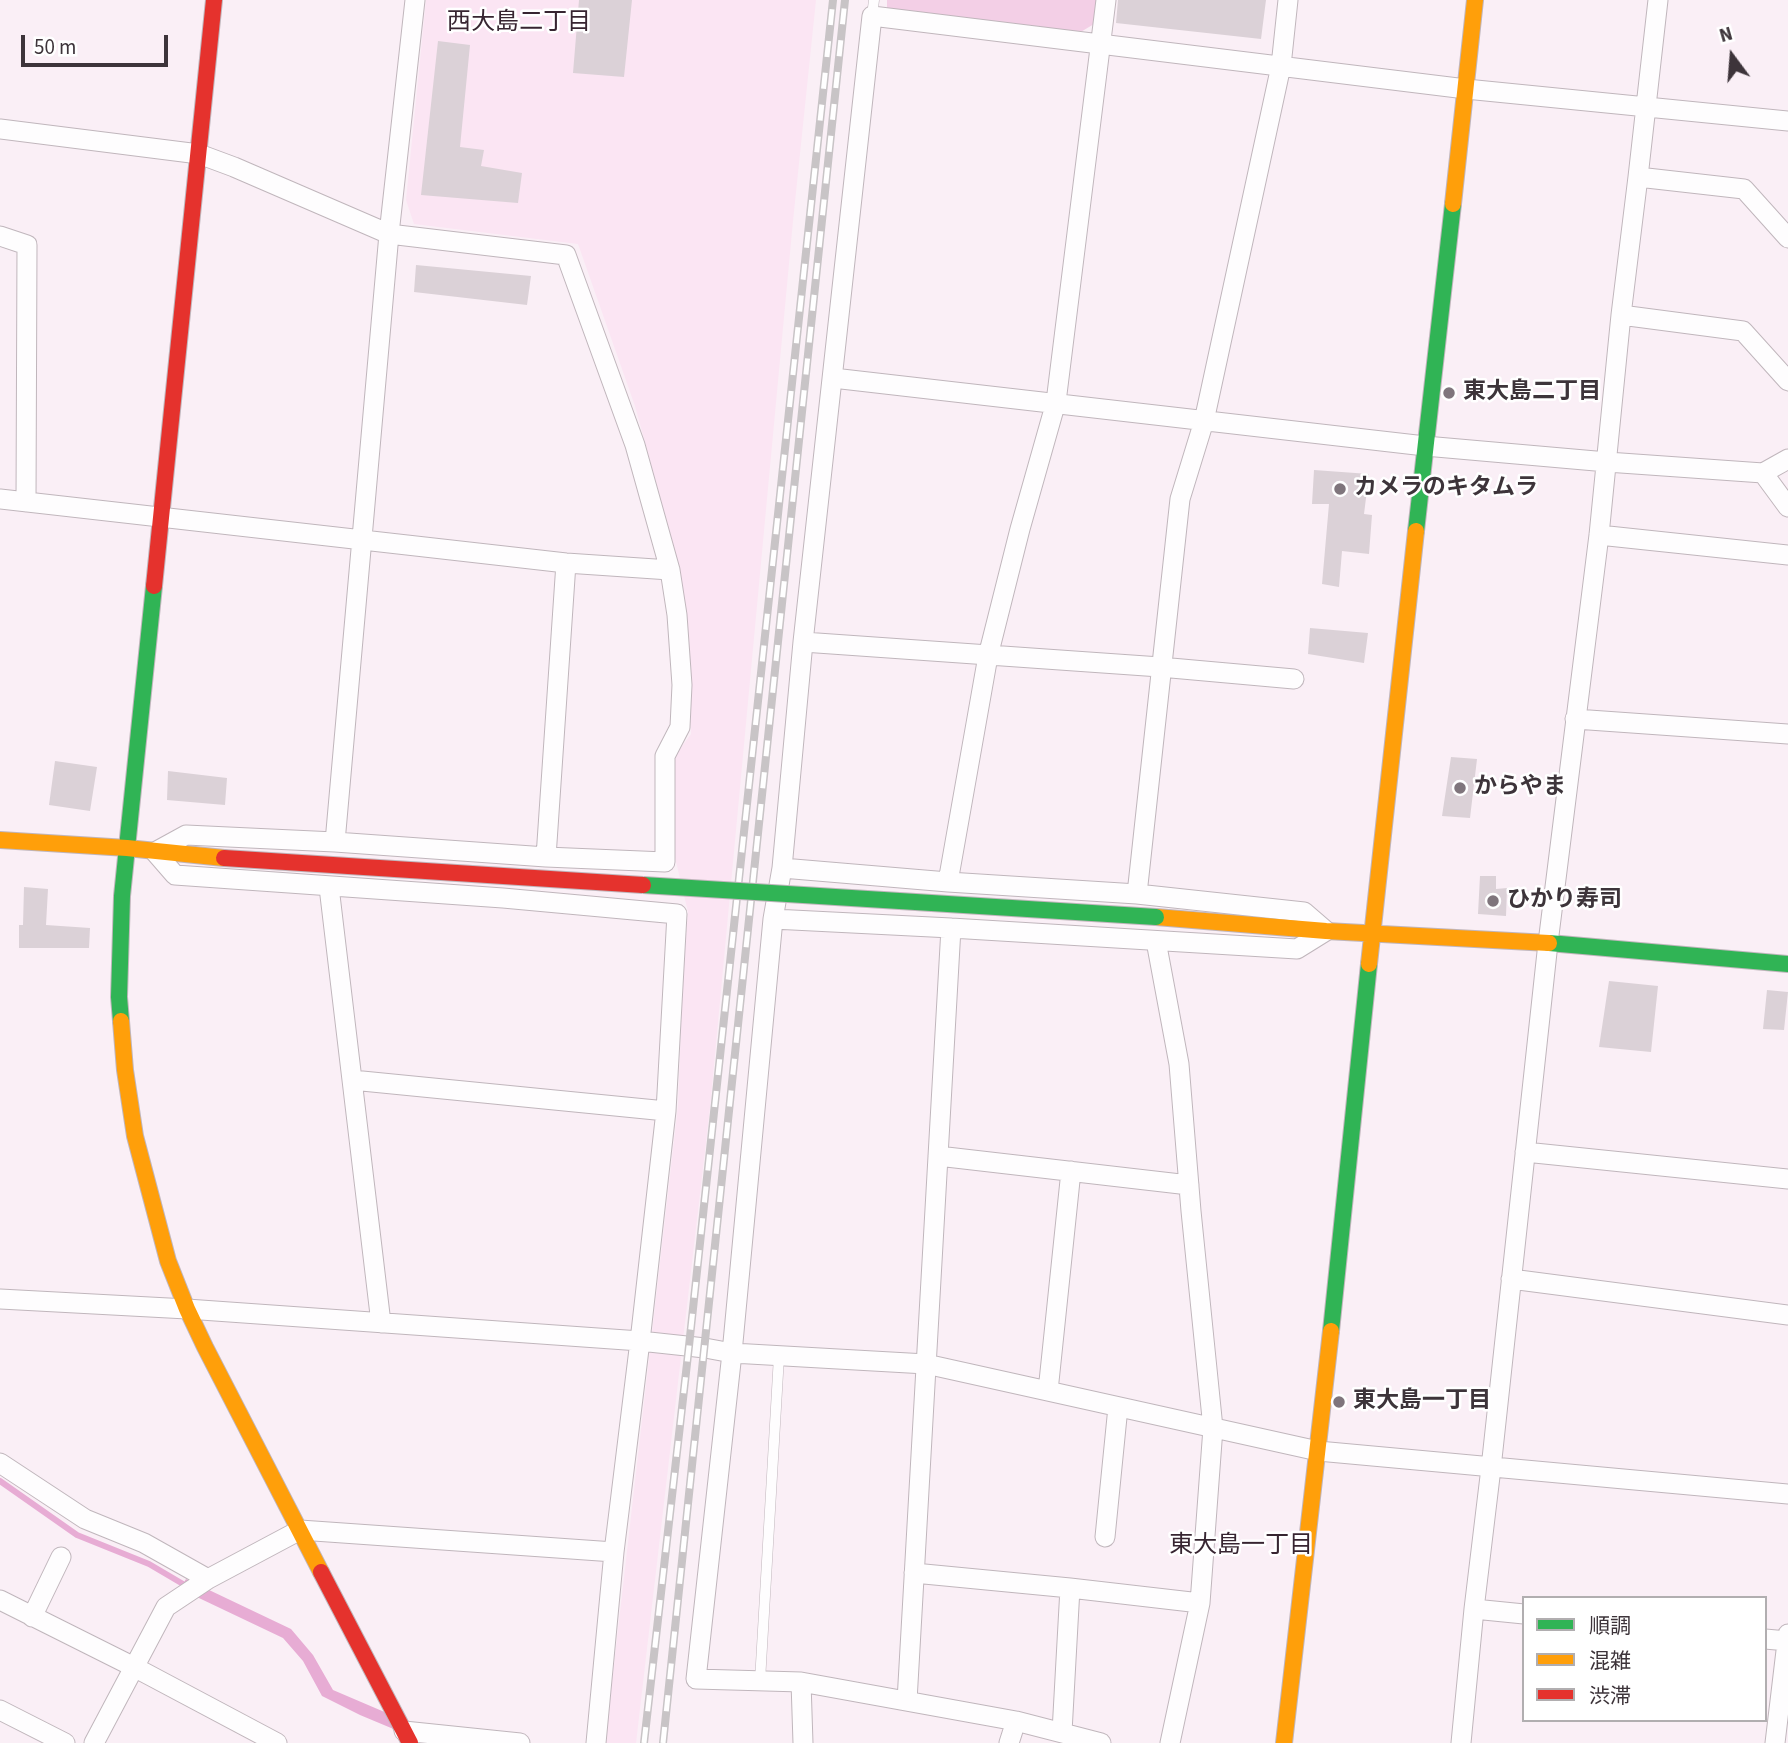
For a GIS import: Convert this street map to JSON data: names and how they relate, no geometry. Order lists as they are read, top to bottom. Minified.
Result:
{"districts":["西大島二丁目","東大島一丁目"],"places":["東大島二丁目","カメラのキタムラ","からやま","ひかり寿司","東大島一丁目"],"legend":["順調","混雑","渋滞"],"scale_bar":"50 m","north":"top"}
